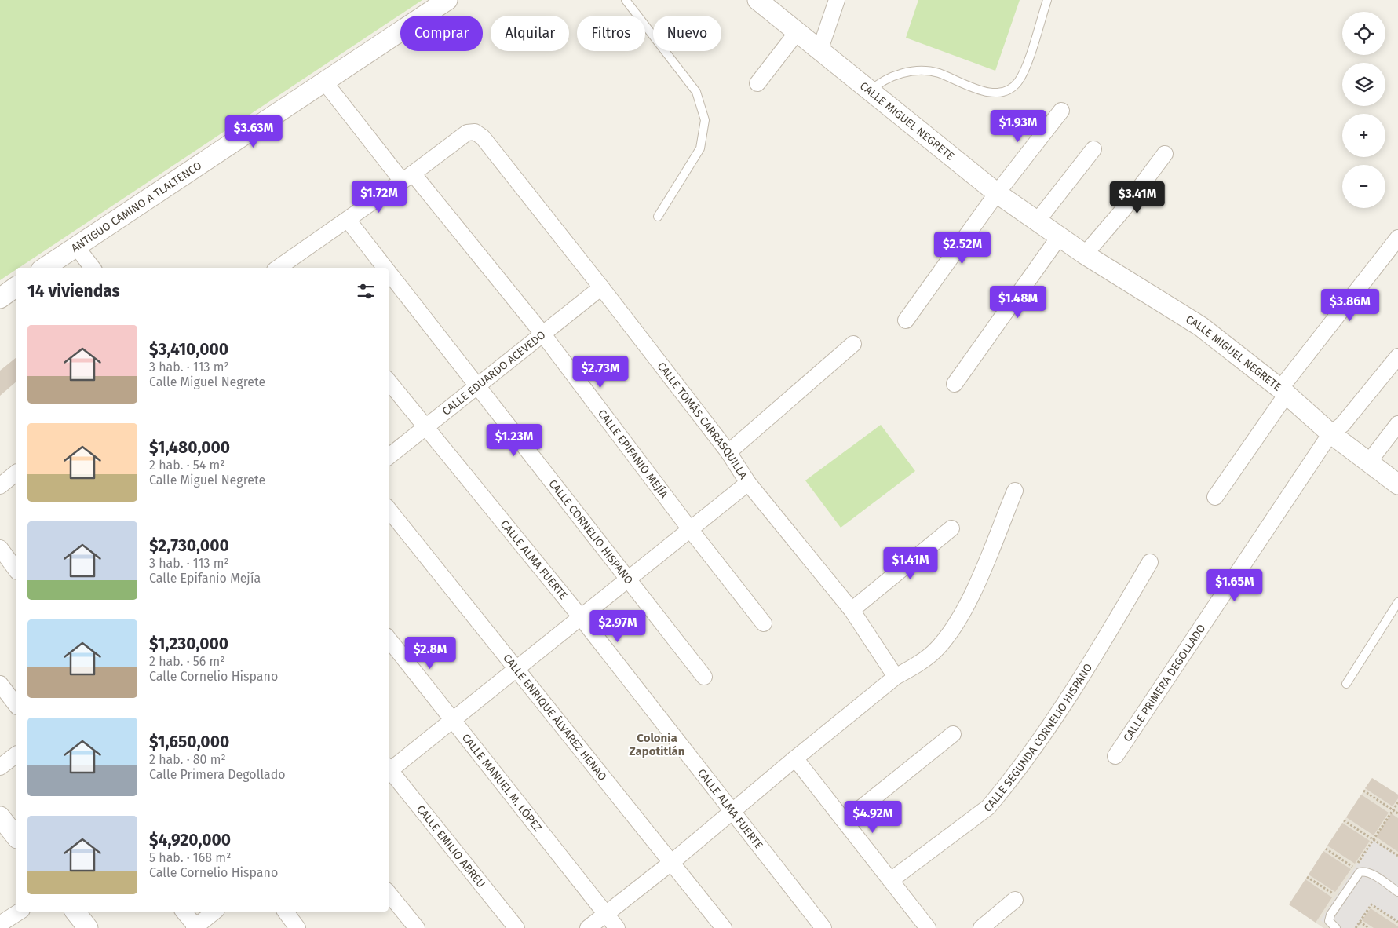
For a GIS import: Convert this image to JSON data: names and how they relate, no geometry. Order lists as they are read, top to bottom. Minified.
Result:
{"streets":{"street":["CALLE MIGUEL NEGRETE","ANTIGUO CAMINO A TLALTENCO","CALLE EDUARDO ACEVEDO","CALLE TOMÁS CARRASQUILLA","CALLE EPIFANIO MEJÍA","CALLE CORNELIO HISPANO","CALLE ALMA FUERTE","CALLE PRIMERA DEGOLLADO","CALLE ENRIQUE ÁLVAREZ HENAO","CALLE SEGUNDA CORNELIO HISPANO","CALLE MANUEL M. LÓPEZ","CALLE EMILIO ABREU"]},"crossings":[["CALLE MIGUEL NEGRETE","CALLE PRIMERA DEGOLLADO"],["ANTIGUO CAMINO A TLALTENCO","CALLE EPIFANIO MEJÍA"],["CALLE EDUARDO ACEVEDO","CALLE TOMÁS CARRASQUILLA"],["CALLE EDUARDO ACEVEDO","CALLE EPIFANIO MEJÍA"],["CALLE EDUARDO ACEVEDO","CALLE CORNELIO HISPANO"],["CALLE EDUARDO ACEVEDO","CALLE ALMA FUERTE"],["CALLE TOMÁS CARRASQUILLA","CALLE EPIFANIO MEJÍA"]],"districts":["Colonia Zapotitlán"],"page":{"map_buttons":["+","−"],"chip":["Comprar","Alquilar","Filtros","Nuevo"],"price":["$1.93M","$3.63M","$1.72M","$3.41M","$2.52M","$1.48M","$3.86M","$2.73M","$1.23M","$1.41M","$1.65M","$2.97M","$2.8M","$4.92M"],"heading":"14 viviendas","list":[{"name":"$3,410,000","note":"3 hab. · 113 m² · Calle Miguel Negrete"},{"name":"$1,480,000","note":"2 hab. · 54 m² · Calle Miguel Negrete"},{"name":"$2,730,000","note":"3 hab. · 113 m² · Calle Epifanio Mejía"},{"name":"$1,230,000","note":"2 hab. · 56 m² · Calle Cornelio Hispano"},{"name":"$1,650,000","note":"2 hab. · 80 m² · Calle Primera Degollado"},{"name":"$4,920,000","note":"5 hab. · 168 m² · Calle Cornelio Hispano"}]}}
